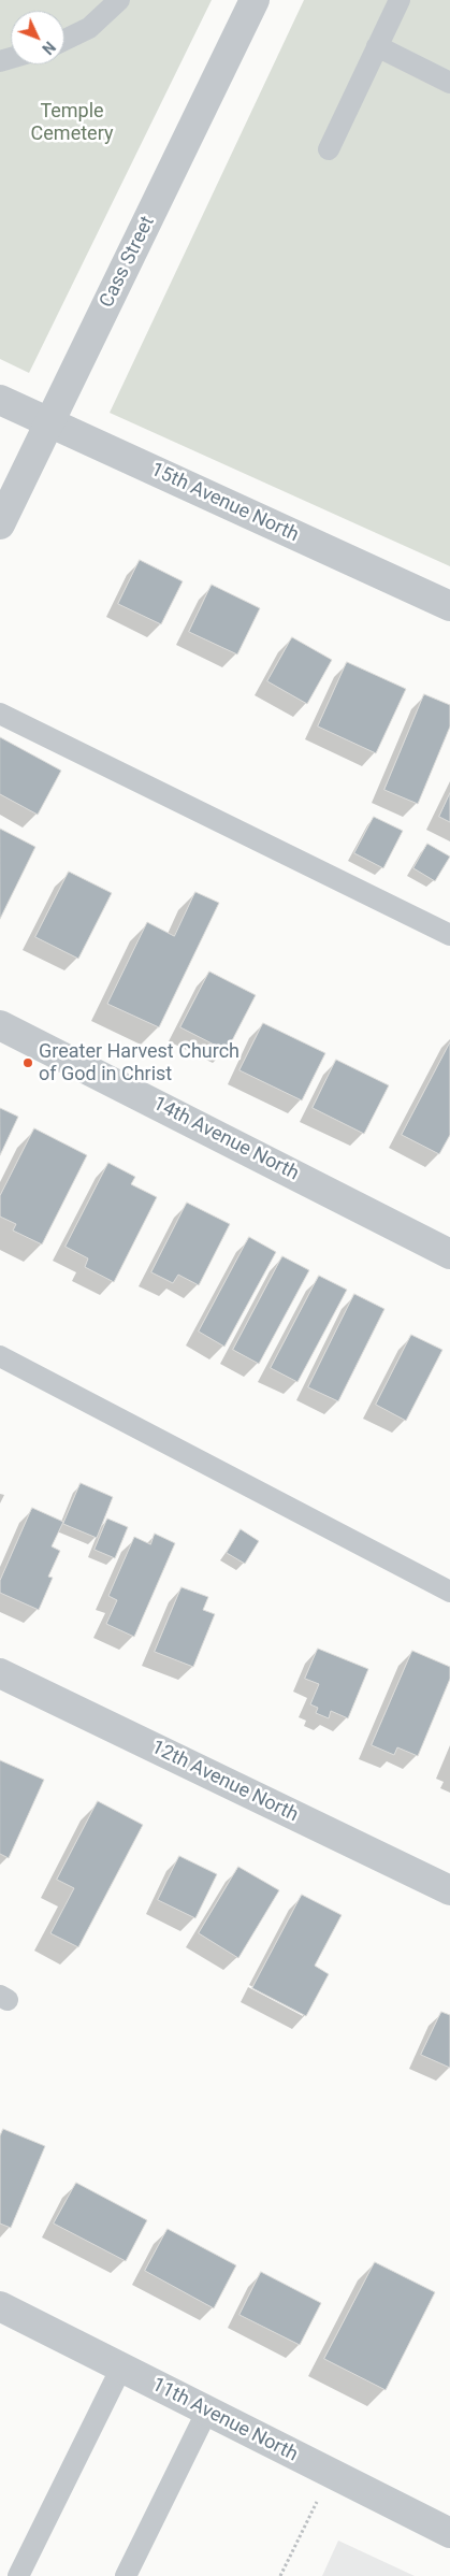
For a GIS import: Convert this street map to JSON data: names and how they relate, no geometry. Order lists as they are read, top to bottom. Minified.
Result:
{"streets":{"street":["Cass Street","15th Avenue North","14th Avenue North","12th Avenue North","11th Avenue North"]},"crossings":[["Cass Street","15th Avenue North"]],"parks":["Temple Cemetery"],"places":["Greater Harvest Church of God in Christ"],"north":"bottom right"}
